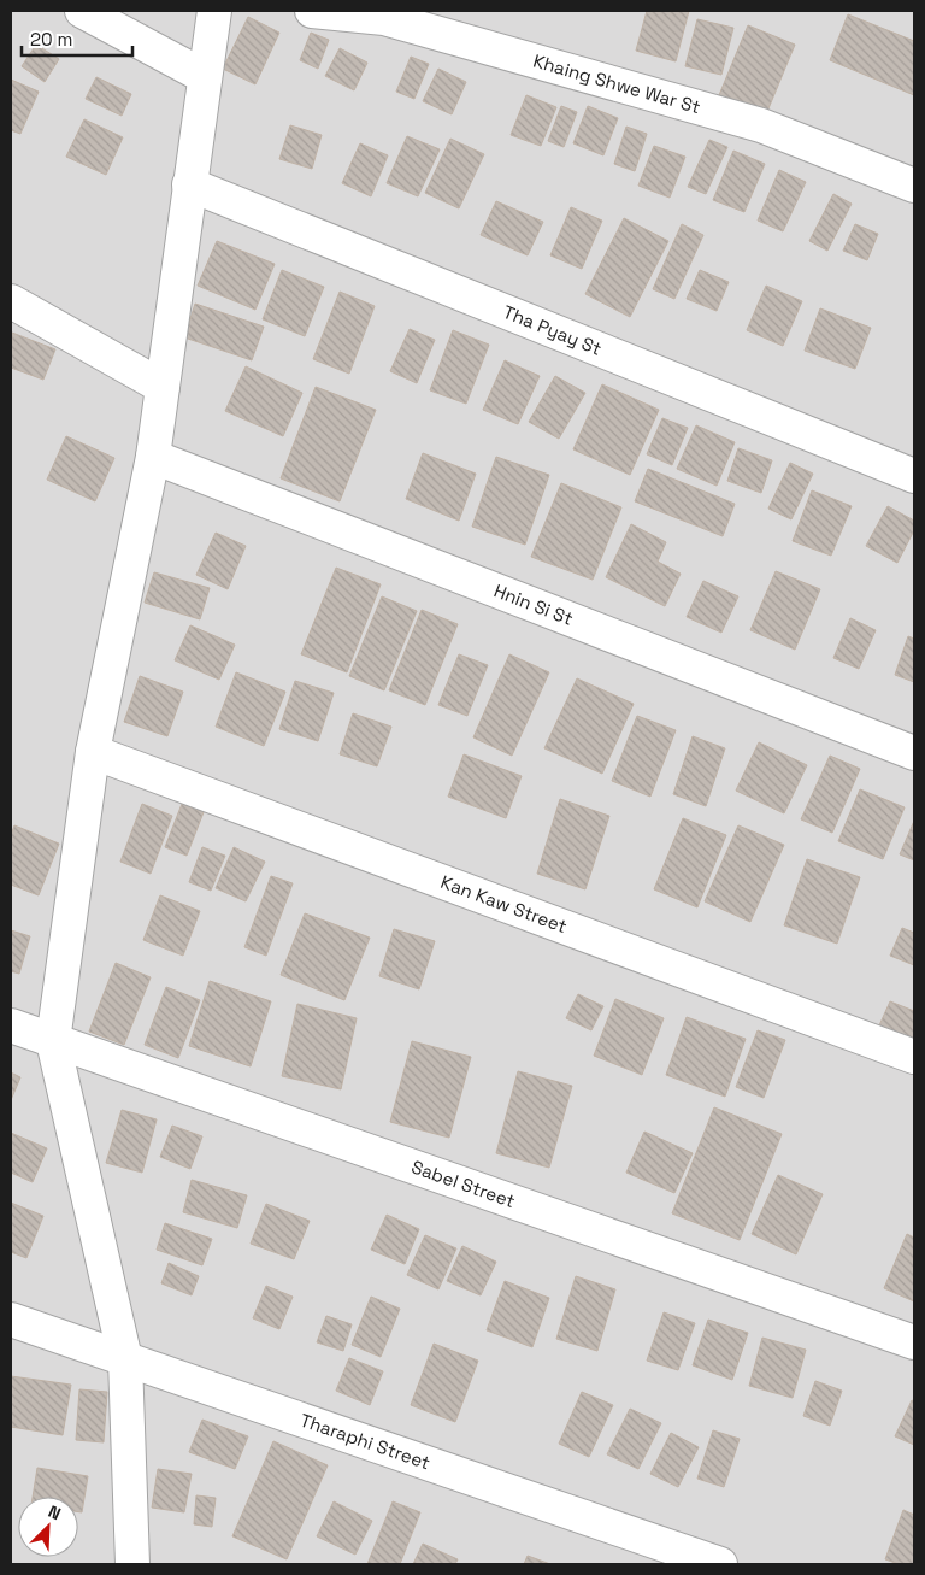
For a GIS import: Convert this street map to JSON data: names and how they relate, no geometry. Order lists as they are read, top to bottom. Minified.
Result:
{"streets":{"street":["Khaing Shwe War St","Tha Pyay St","Hnin Si St","Kan Kaw Street","Sabel Street","Tharaphi Street"]},"scale_bar":"20 m","north":"top right"}
